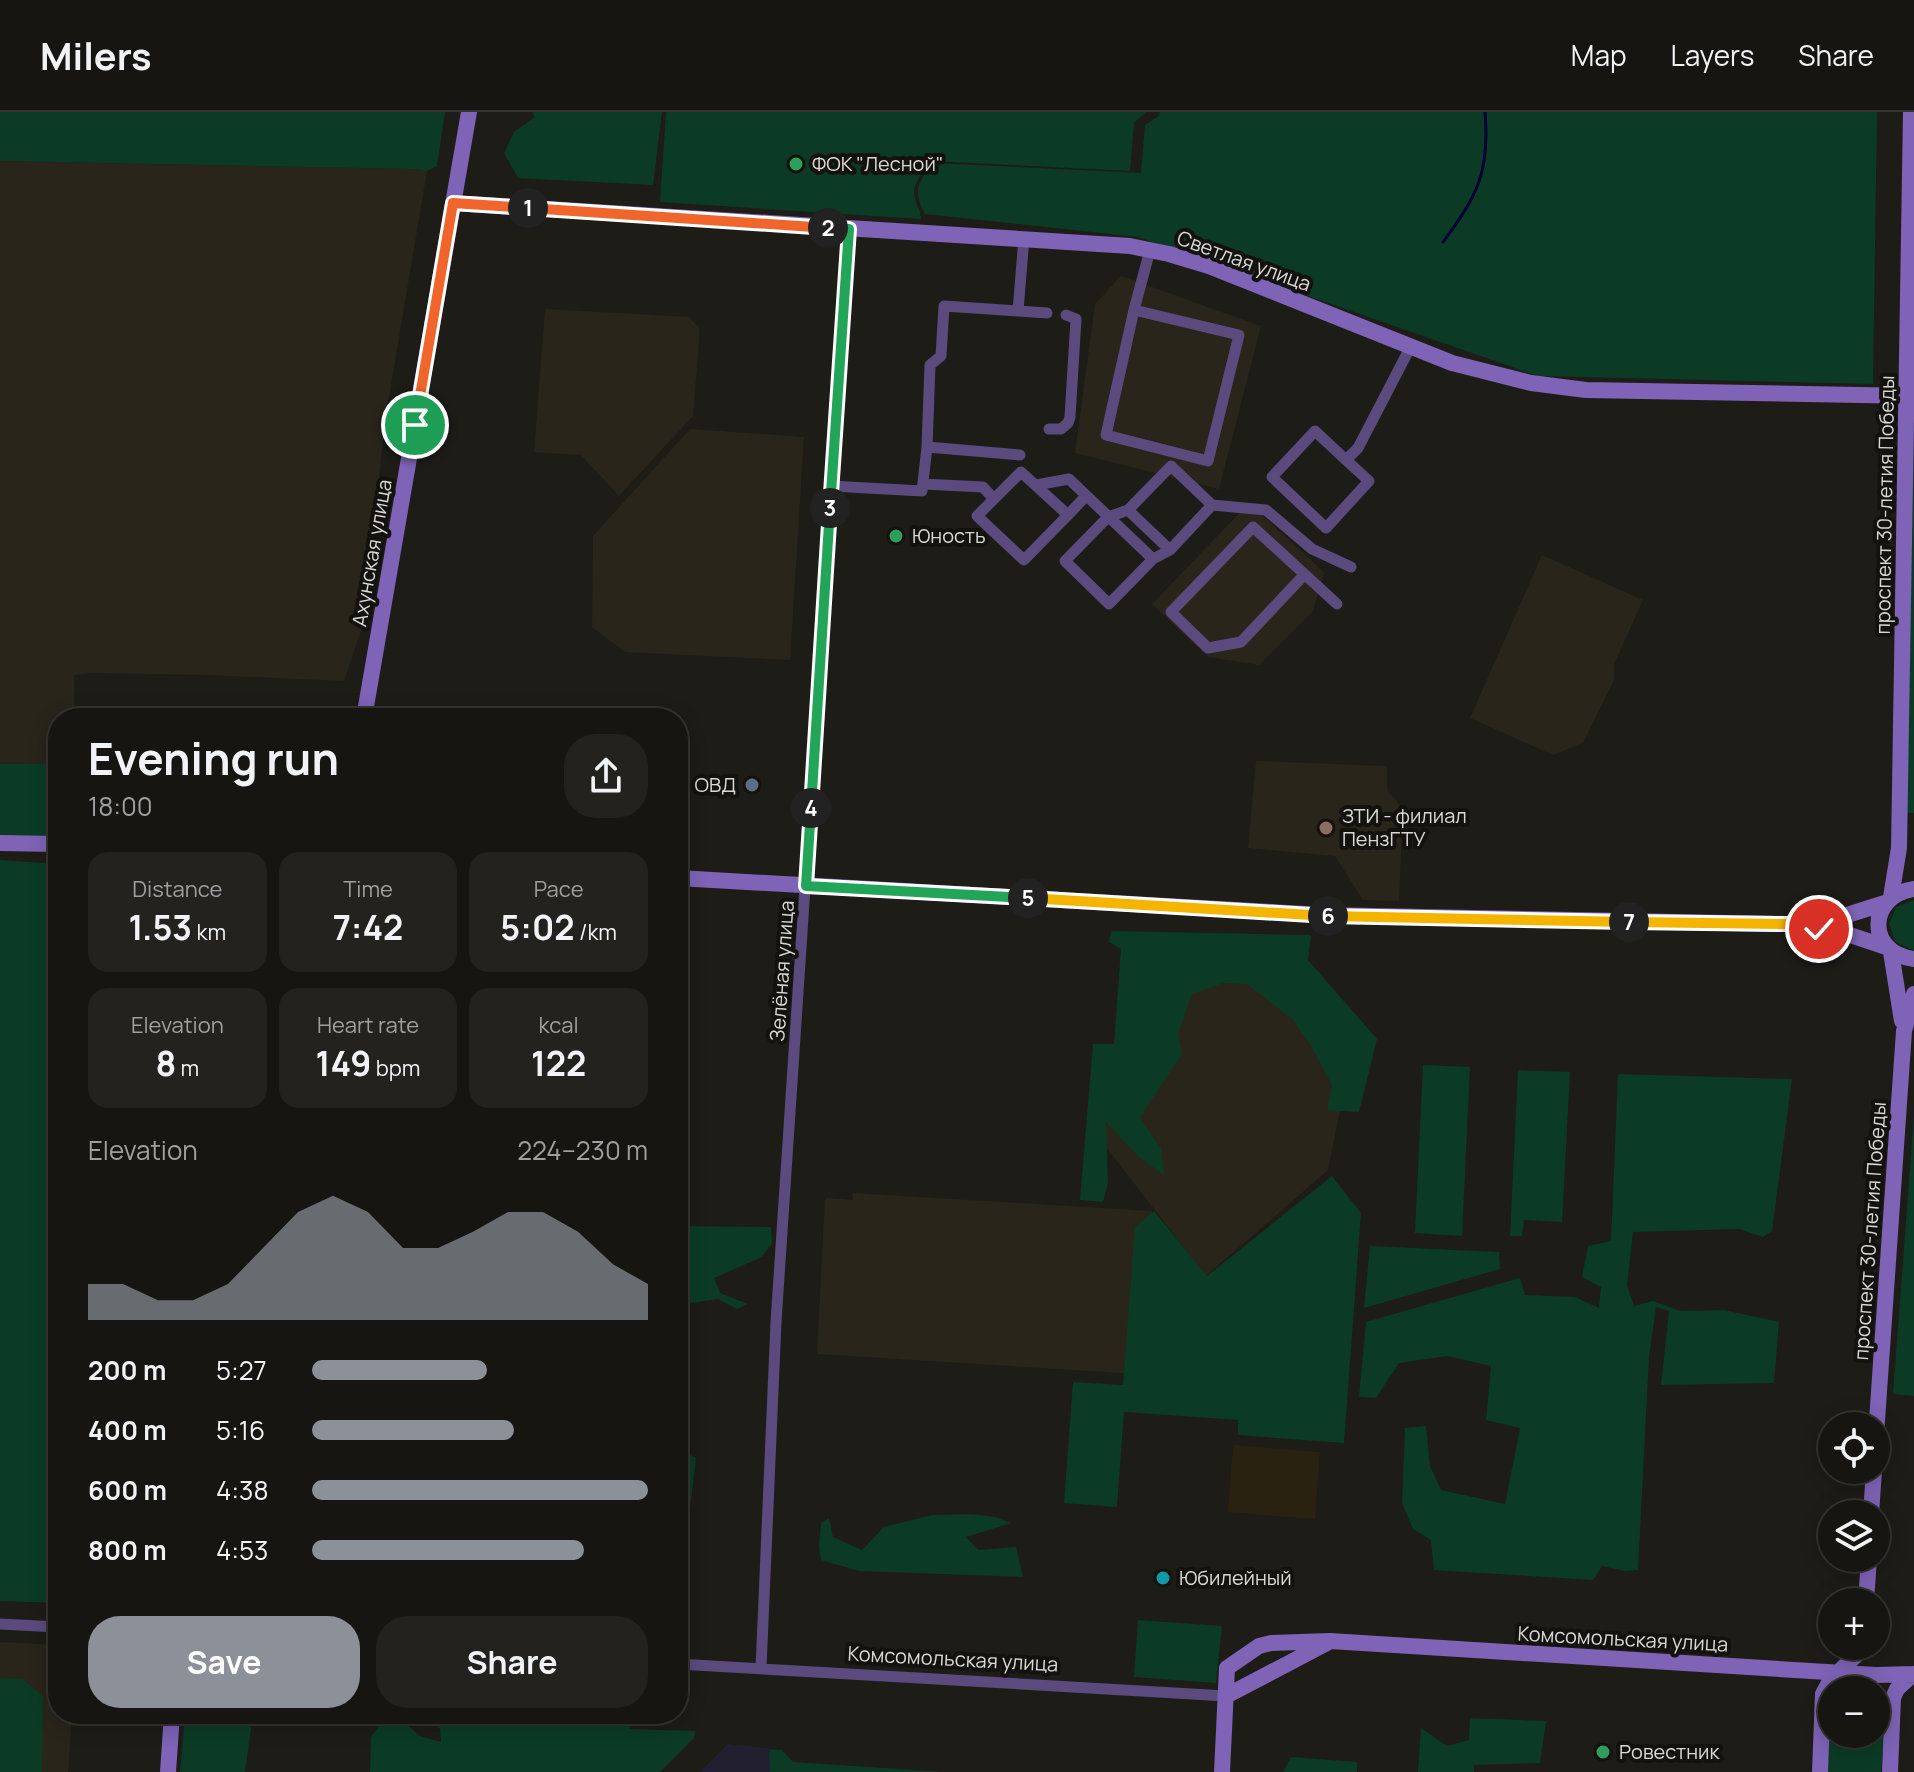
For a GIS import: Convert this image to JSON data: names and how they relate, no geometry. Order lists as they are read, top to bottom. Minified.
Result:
{"streets":{"main road":["Светлая улица","проспект 30-летия Победы","Ахунская улица","Комсомольская улица"],"street":["Зелёная улица"]},"crossings":[["Светлая улица","проспект 30-летия Победы"],["Светлая улица","Ахунская улица"],["Светлая улица","Зелёная улица"],["Зелёная улица","Комсомольская улица"]],"places":["ФОК \"Лесной\"","Юность","ОВД","ЗТИ - филиал ПензГТУ","Юбилейный","Ровестник"],"page":{"header":"Milers","nav":["Map","Layers","Share"],"pins":["1","2","3","4","5","6","7"],"heading":["Evening run","18:00"],"stats":[["Distance","1.53 km"],["Time","7:42"],["Pace","5:02 /km"],["Elevation","8 m"],["Heart rate","149 bpm"],["kcal","122"]],"chart":["Elevation","224–230 m"],"list":[{"name":"200 m","note":"5:27"},{"name":"400 m","note":"5:16"},{"name":"600 m","note":"4:38"},{"name":"800 m","note":"4:53"}],"map_buttons":["+","−"],"buttons":["Save","Share"]}}
